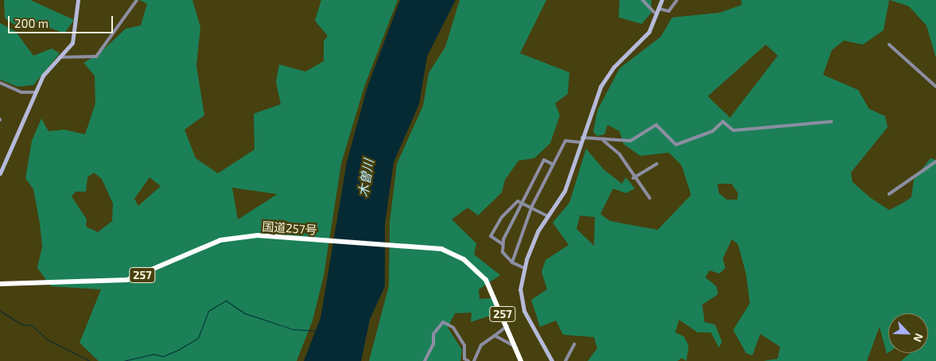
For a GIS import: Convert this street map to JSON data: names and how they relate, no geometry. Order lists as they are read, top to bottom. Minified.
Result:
{"streets":{"highway":["国道257号","257"]},"water":["木曽川"],"scale_bar":"200 m","north":"bottom right"}
